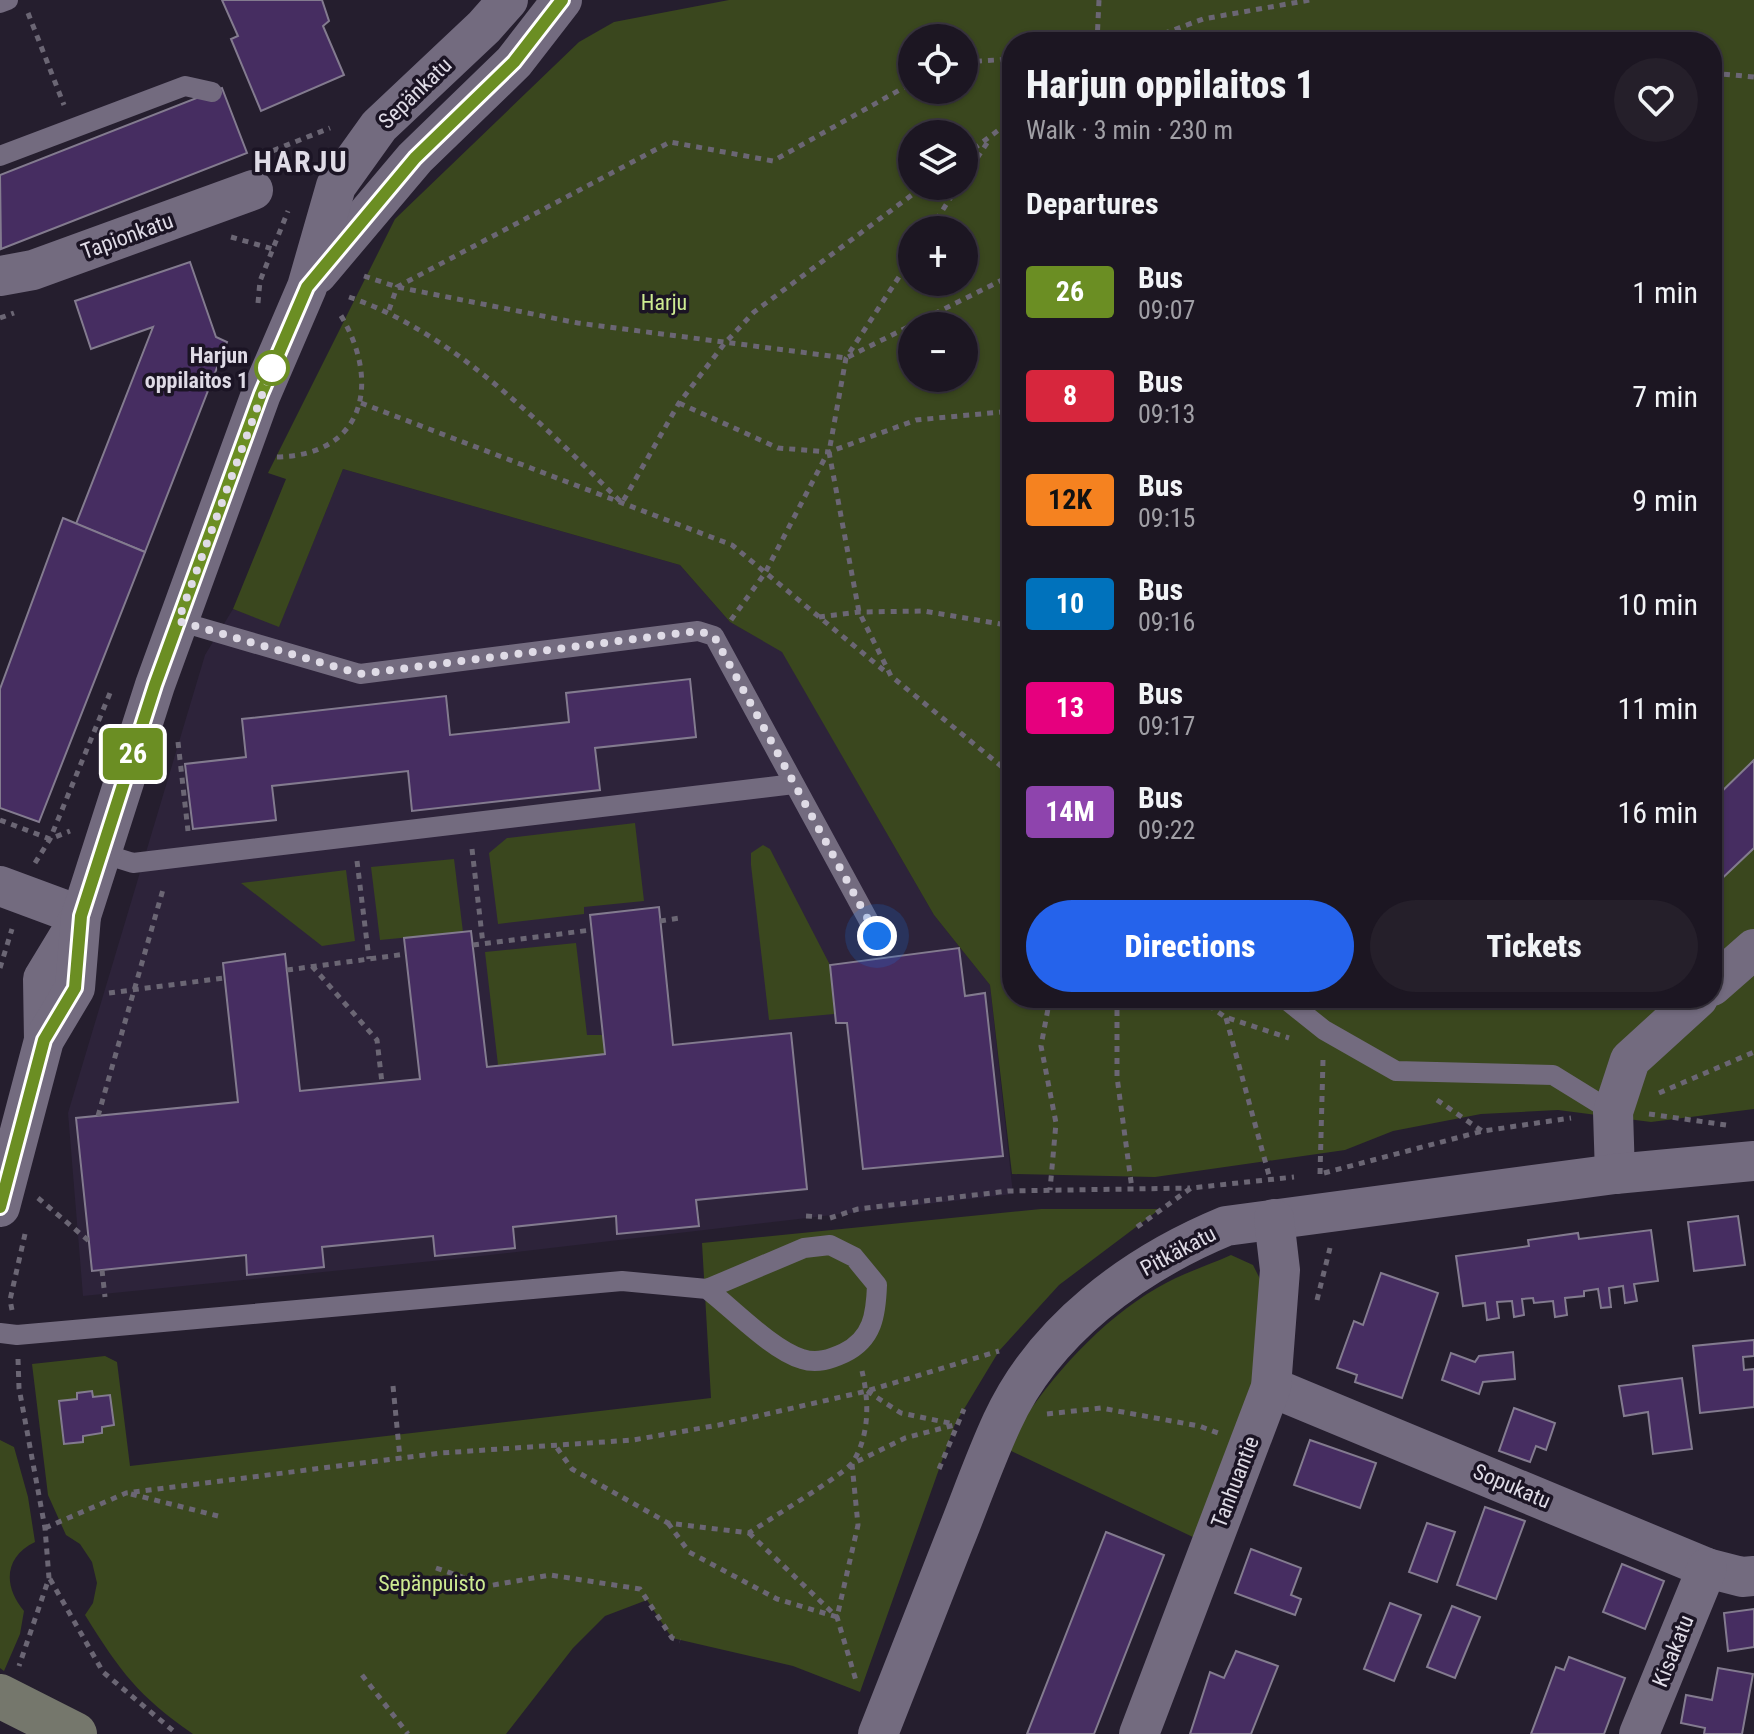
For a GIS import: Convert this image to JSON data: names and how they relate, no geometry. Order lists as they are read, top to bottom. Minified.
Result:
{"streets":{"street":["Sepänkatu","Tapionkatu","Pitkäkatu","Tanhuantie","Sopukatu","Kisakatu"]},"crossings":[["Pitkäkatu","Tanhuantie"],["Tanhuantie","Sopukatu"],["Sopukatu","Kisakatu"]],"districts":["HARJU"],"parks":["Harju","Sepänpuisto"],"places":["Harjun oppilaitos 1"],"lines":["bus line 26"],"page":{"on_map":"26","map_buttons":["+","−"],"heading":[["Harjun oppilaitos 1","Walk · 3 min · 230 m"],"Departures"],"list":[{"mark":"26","name":"Bus","note":"09:07","value":"1 min"},{"mark":"8","name":"Bus","note":"09:13","value":"7 min"},{"mark":"12K","name":"Bus","note":"09:15","value":"9 min"},{"mark":"10","name":"Bus","note":"09:16","value":"10 min"},{"mark":"13","name":"Bus","note":"09:17","value":"11 min"},{"mark":"14M","name":"Bus","note":"09:22","value":"16 min"}],"buttons":["Directions","Tickets"]}}
